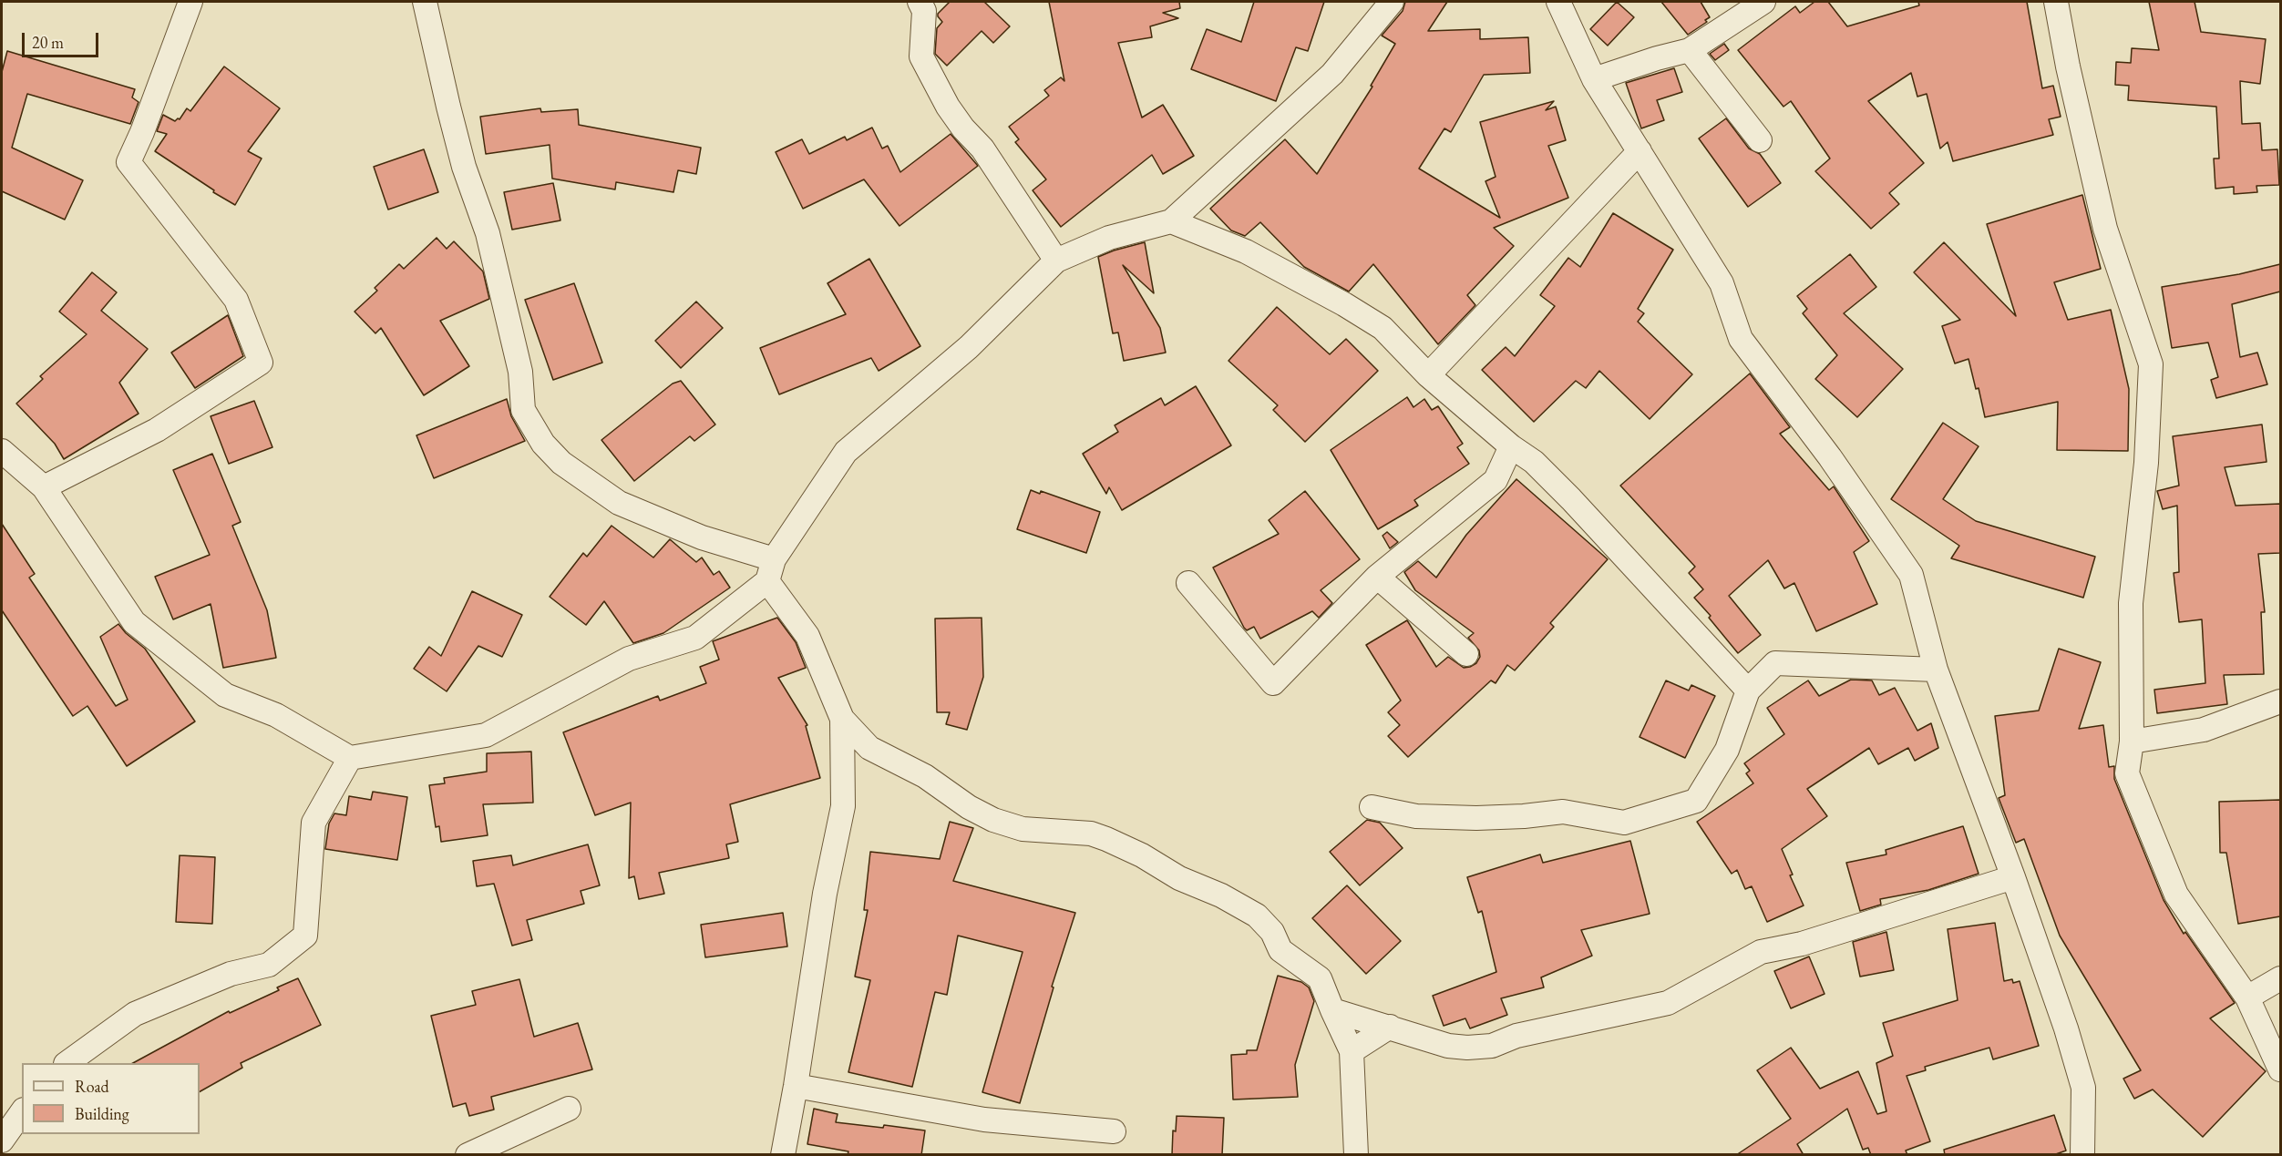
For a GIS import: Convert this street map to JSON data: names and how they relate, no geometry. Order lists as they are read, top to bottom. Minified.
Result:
{"legend":["Road","Building"],"scale_bar":"20 m"}
